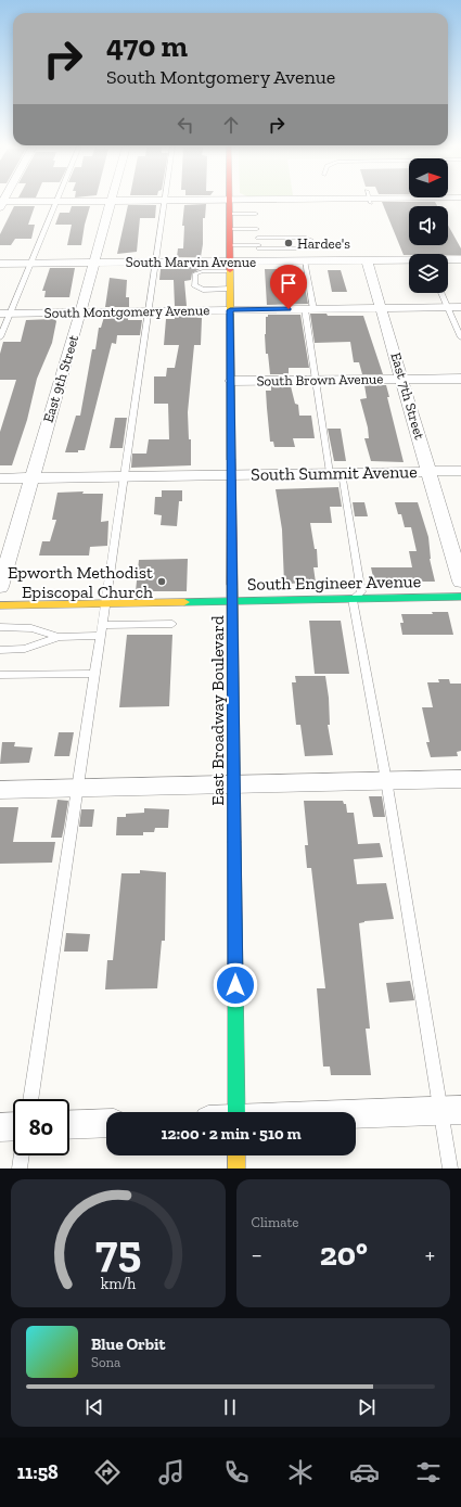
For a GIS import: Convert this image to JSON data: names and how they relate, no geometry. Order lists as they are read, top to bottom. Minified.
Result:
{"streets":{"main road":["South Engineer Avenue","East Broadway Boulevard"],"street":["South Marvin Avenue","South Montgomery Avenue","East 9th Street","South Brown Avenue","East 7th Street","South Summit Avenue"]},"crossings":[["South Marvin Avenue","East 9th Street"],["South Marvin Avenue","East 7th Street"],["South Marvin Avenue","East Broadway Boulevard"],["South Montgomery Avenue","East 9th Street"],["South Montgomery Avenue","East 7th Street"],["South Montgomery Avenue","East Broadway Boulevard"],["East 9th Street","South Summit Avenue"],["South Brown Avenue","East 7th Street"],["South Brown Avenue","East Broadway Boulevard"],["East 7th Street","South Summit Avenue"],["South Summit Avenue","East Broadway Boulevard"],["South Engineer Avenue","East Broadway Boulevard"]],"places":["Hardee's","Epworth Methodist Episcopal Church"],"north":"right","page":{"turn":["470 m","South Montgomery Avenue"],"limit":"80","trip":"12:00 · 2 min · 510 m","tile":"Climate","heat":["−","20°","+"],"song":["Blue Orbit","Sona"],"tabs":"11:58","gauge":["75","km/h"]}}
